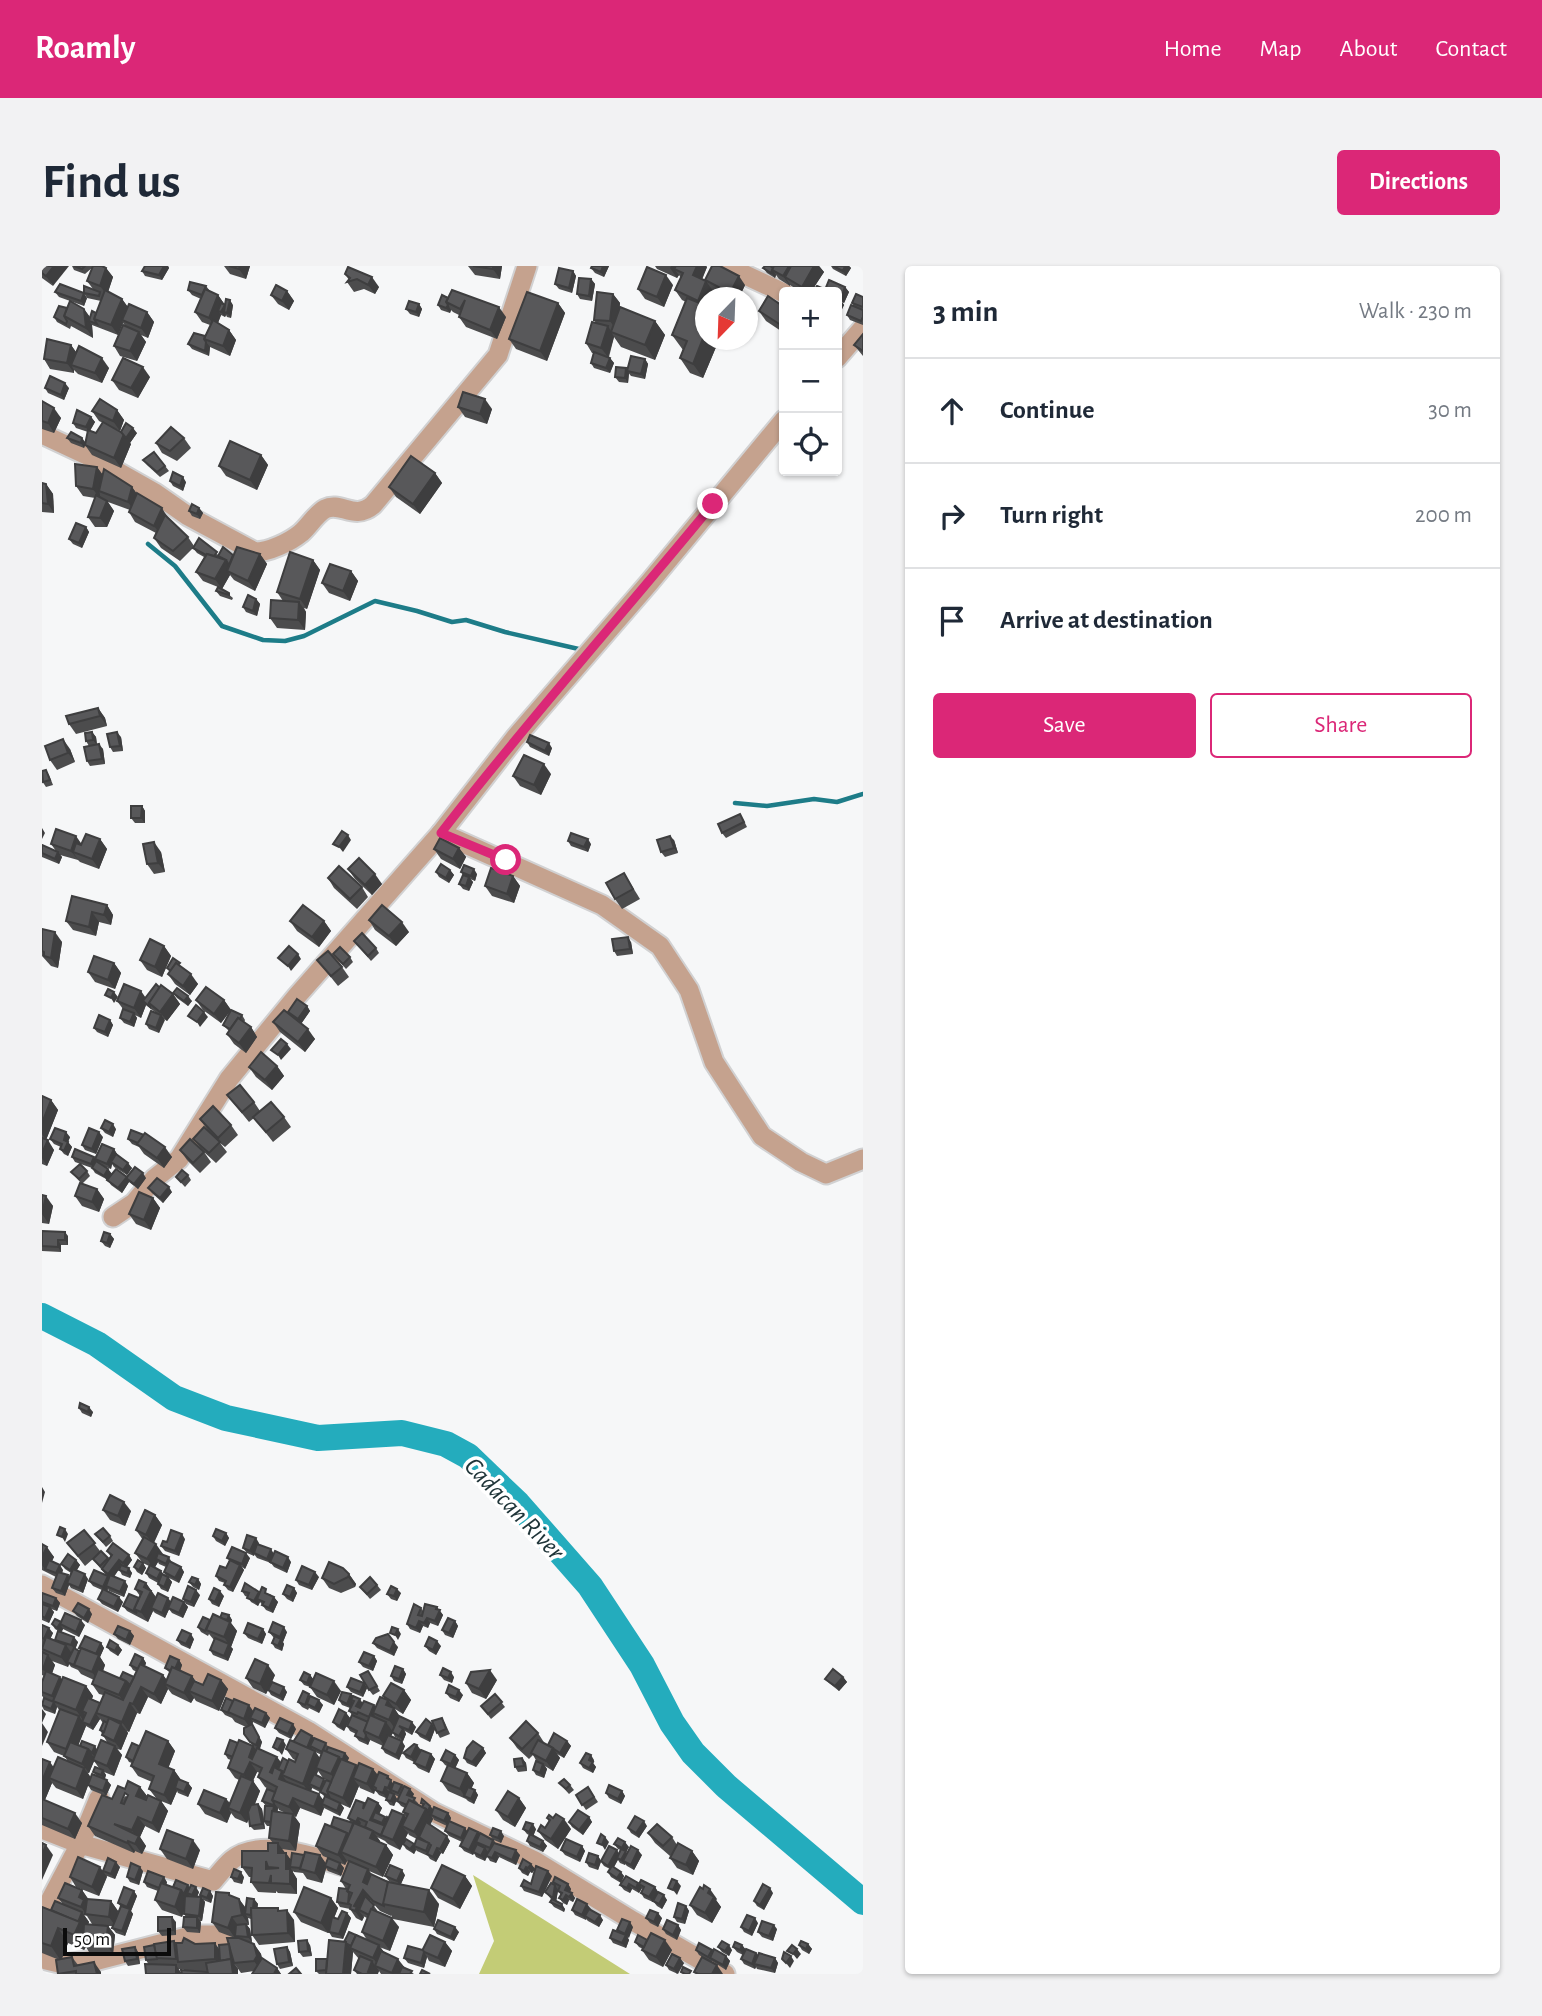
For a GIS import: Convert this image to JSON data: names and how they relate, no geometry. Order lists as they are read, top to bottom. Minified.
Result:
{"water":["Cadacan River"],"scale_bar":"50 m","north":"bottom left","page":{"header":"Roamly","nav":["Home","Map","About","Contact"],"buttons":["Directions",["Save","Share"]],"title":"Find us","heading":["3 min","Walk · 230 m"],"map_buttons":["+","−"],"list":[["Continue","30 m"],["Turn right","200 m"],"Arrive at destination"],"scale":"50 m"}}
